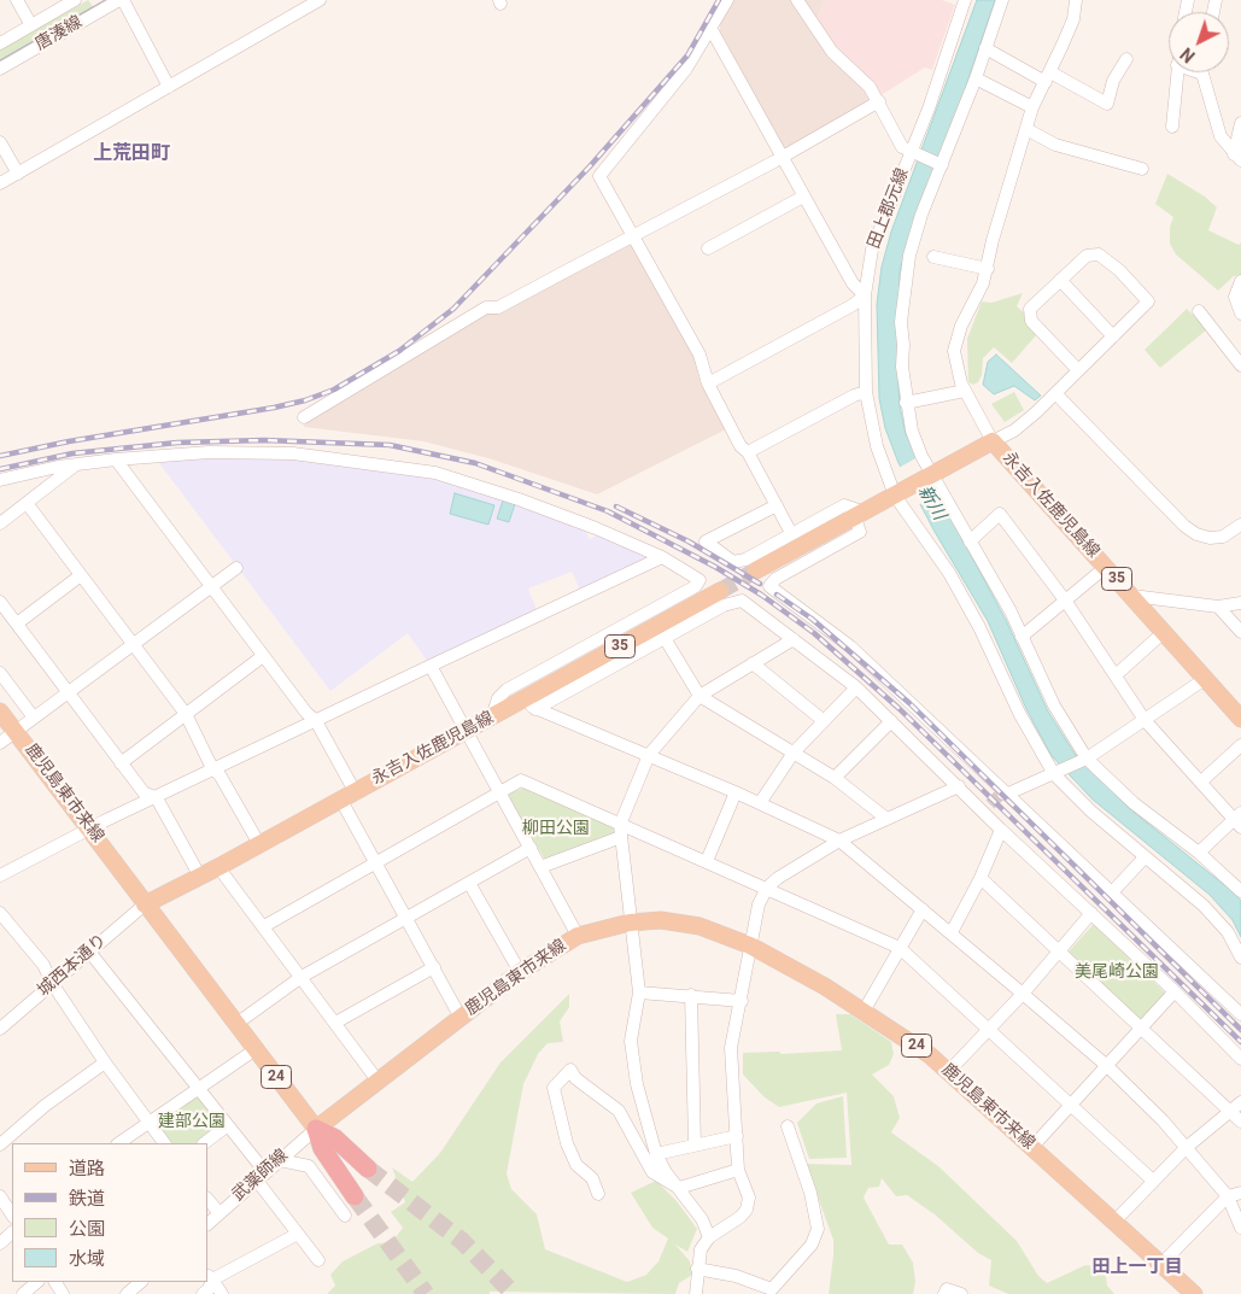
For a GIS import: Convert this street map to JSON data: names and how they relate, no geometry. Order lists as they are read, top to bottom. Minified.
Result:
{"streets":{"main road":["永吉入佐鹿児島線","35","鹿児島東市来線","24"],"street":["唐湊線","田上郡元線","城西本通り","武薬師線"]},"crossings":[["田上郡元線","永吉入佐鹿児島線"],["永吉入佐鹿児島線","鹿児島東市来線"],["永吉入佐鹿児島線","城西本通り"],["鹿児島東市来線","城西本通り"],["鹿児島東市来線","24"],["鹿児島東市来線","武薬師線"]],"districts":["上荒田町","田上一丁目"],"water":["新川"],"parks":["柳田公園","美尾崎公園","建部公園"],"legend":["道路","鉄道","公園","水域"],"north":"bottom left"}
